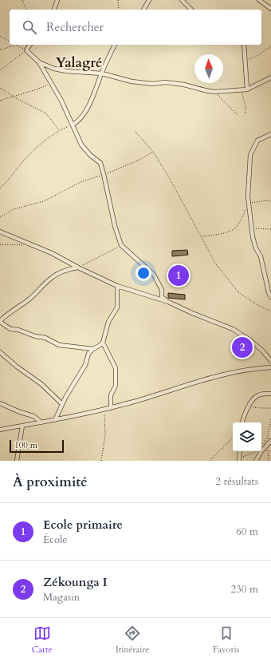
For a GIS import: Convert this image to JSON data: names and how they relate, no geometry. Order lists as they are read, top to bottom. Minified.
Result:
{"districts":["Yalagré"],"scale_bar":"100 m","north":"top","page":{"search":"Rechercher","pins":["1","2"],"scale":"100 m","heading":["À proximité","2 résultats"],"list":[{"mark":"1","name":"Ecole primaire","note":"École","value":"60 m"},{"mark":"2","name":"Zékounga I","note":"Magasin","value":"230 m"}],"nav":["Carte","Itinéraire","Favoris"]}}
